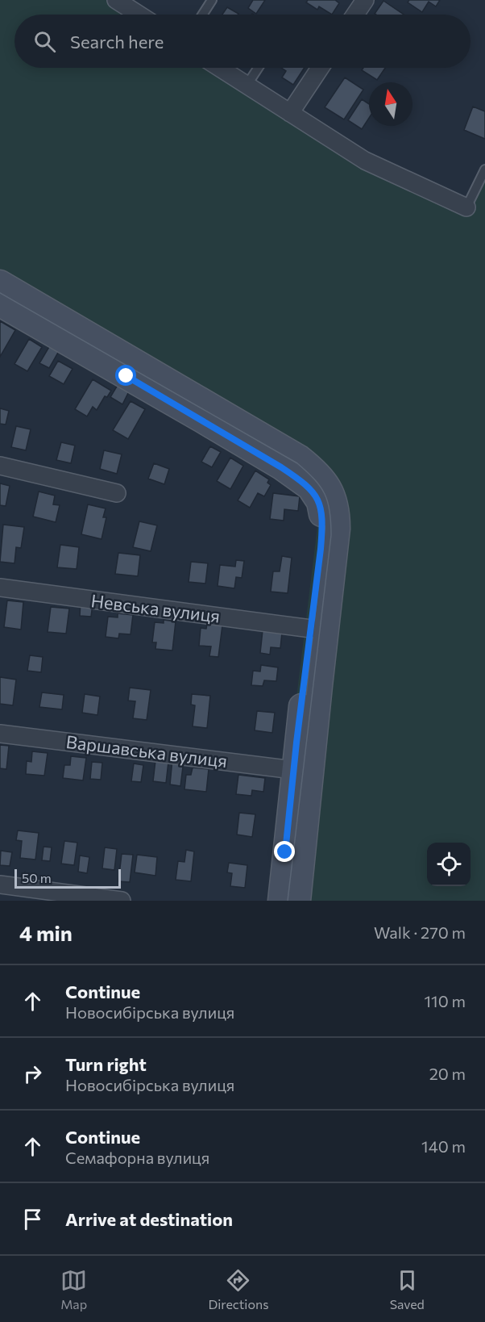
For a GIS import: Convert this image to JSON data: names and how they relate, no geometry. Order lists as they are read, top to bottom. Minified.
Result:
{"streets":{"street":["Невська вулиця","Варшавська вулиця"]},"scale_bar":"50 m","north":"top","page":{"search":"Search here","scale":"50 m","heading":["4 min","Walk · 270 m"],"list":[["Continue","Новосибірська вулиця","110 m"],["Turn right","Новосибірська вулиця","20 m"],["Continue","Семафорна вулиця","140 m"],"Arrive at destination"],"nav":["Map","Directions","Saved"]}}
